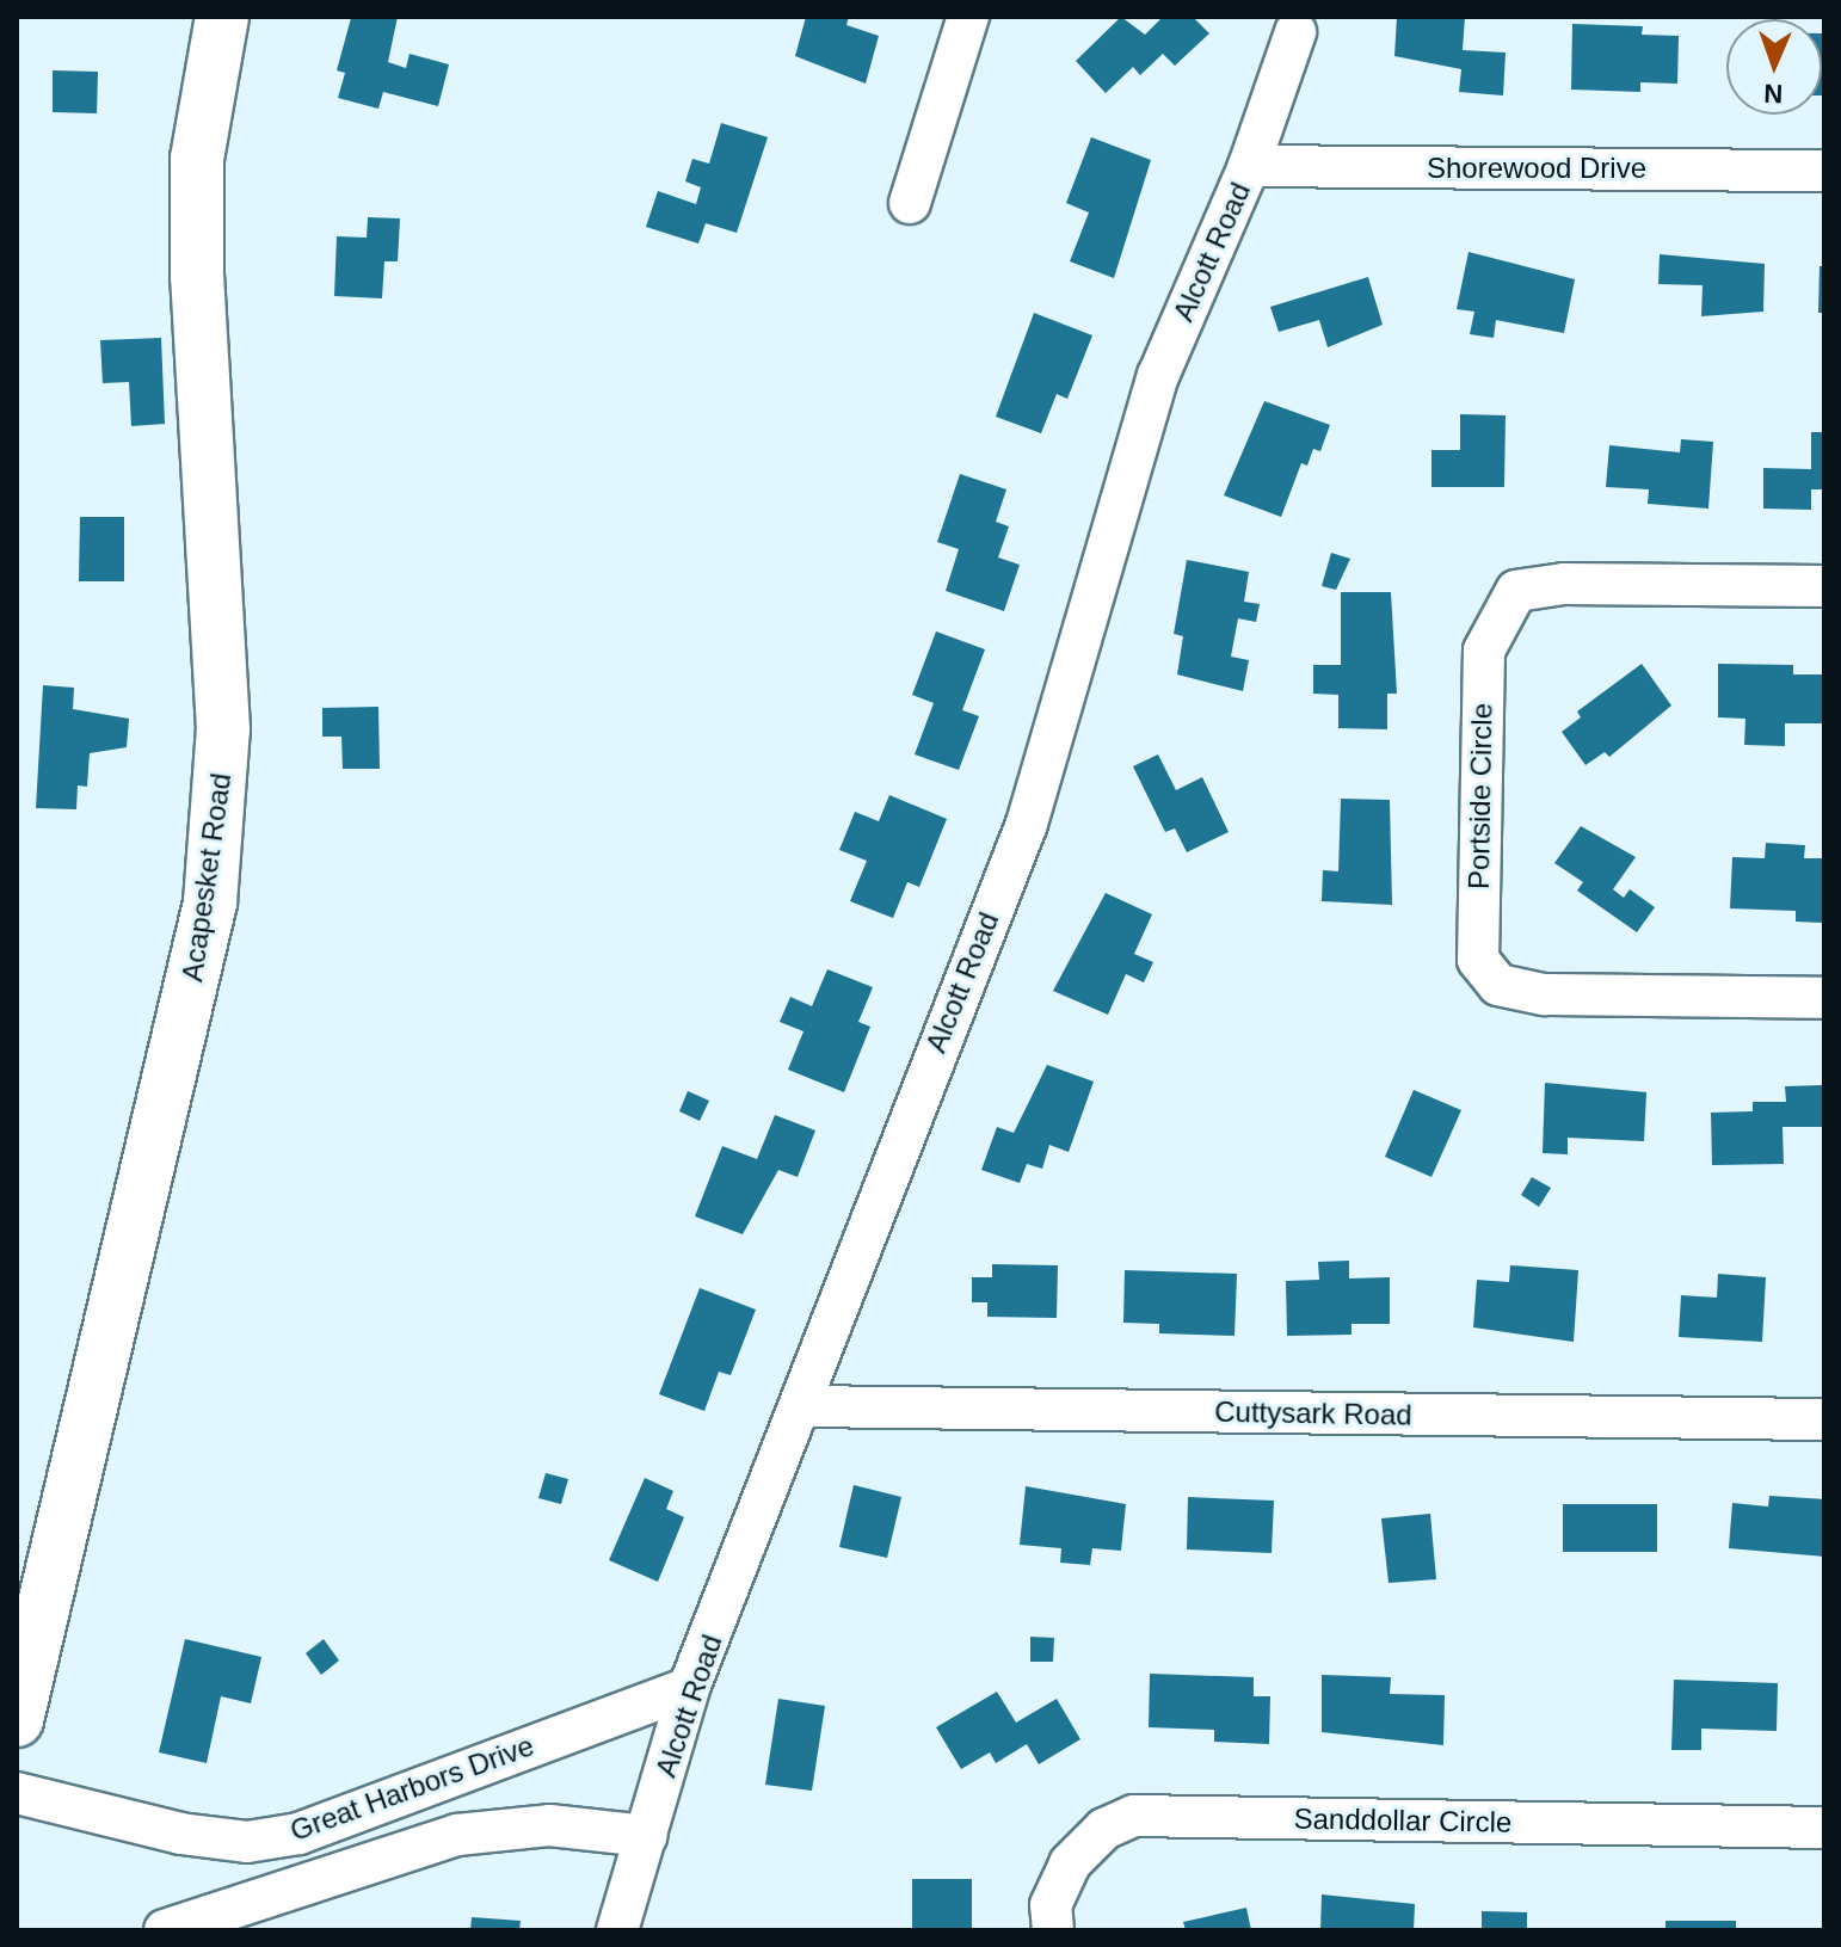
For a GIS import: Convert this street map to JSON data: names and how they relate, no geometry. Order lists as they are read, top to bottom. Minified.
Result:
{"streets":{"main road":["Acapesket Road"],"street":["Shorewood Drive","Alcott Road","Portside Circle","Cuttysark Road","Great Harbors Drive","Sanddollar Circle"]},"crossings":[["Shorewood Drive","Alcott Road"],["Alcott Road","Cuttysark Road"],["Alcott Road","Great Harbors Drive"]],"north":"bottom"}
